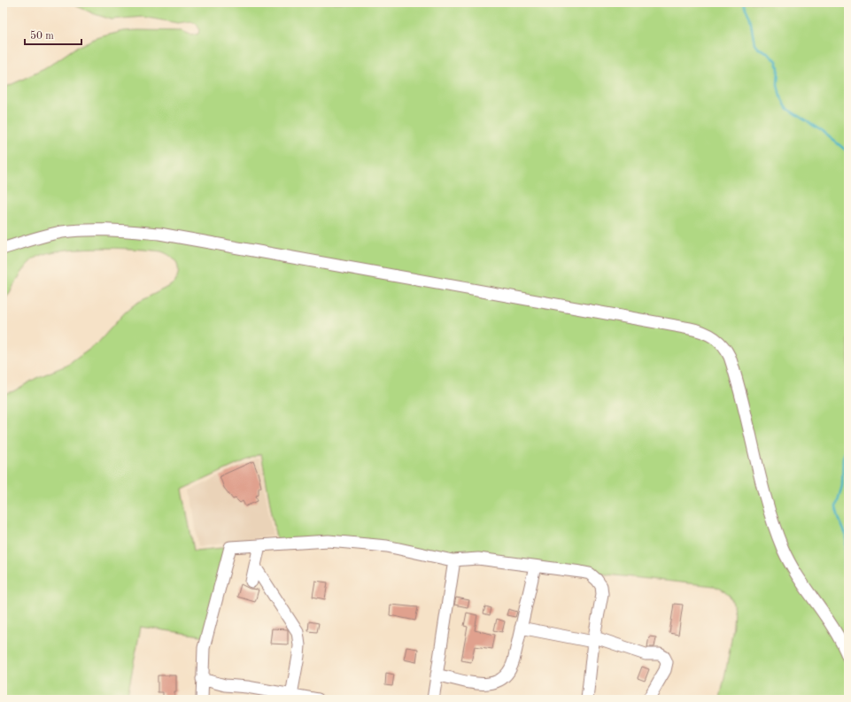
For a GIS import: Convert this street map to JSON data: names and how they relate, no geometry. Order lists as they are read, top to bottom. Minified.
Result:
{"scale_bar":"50 m"}
